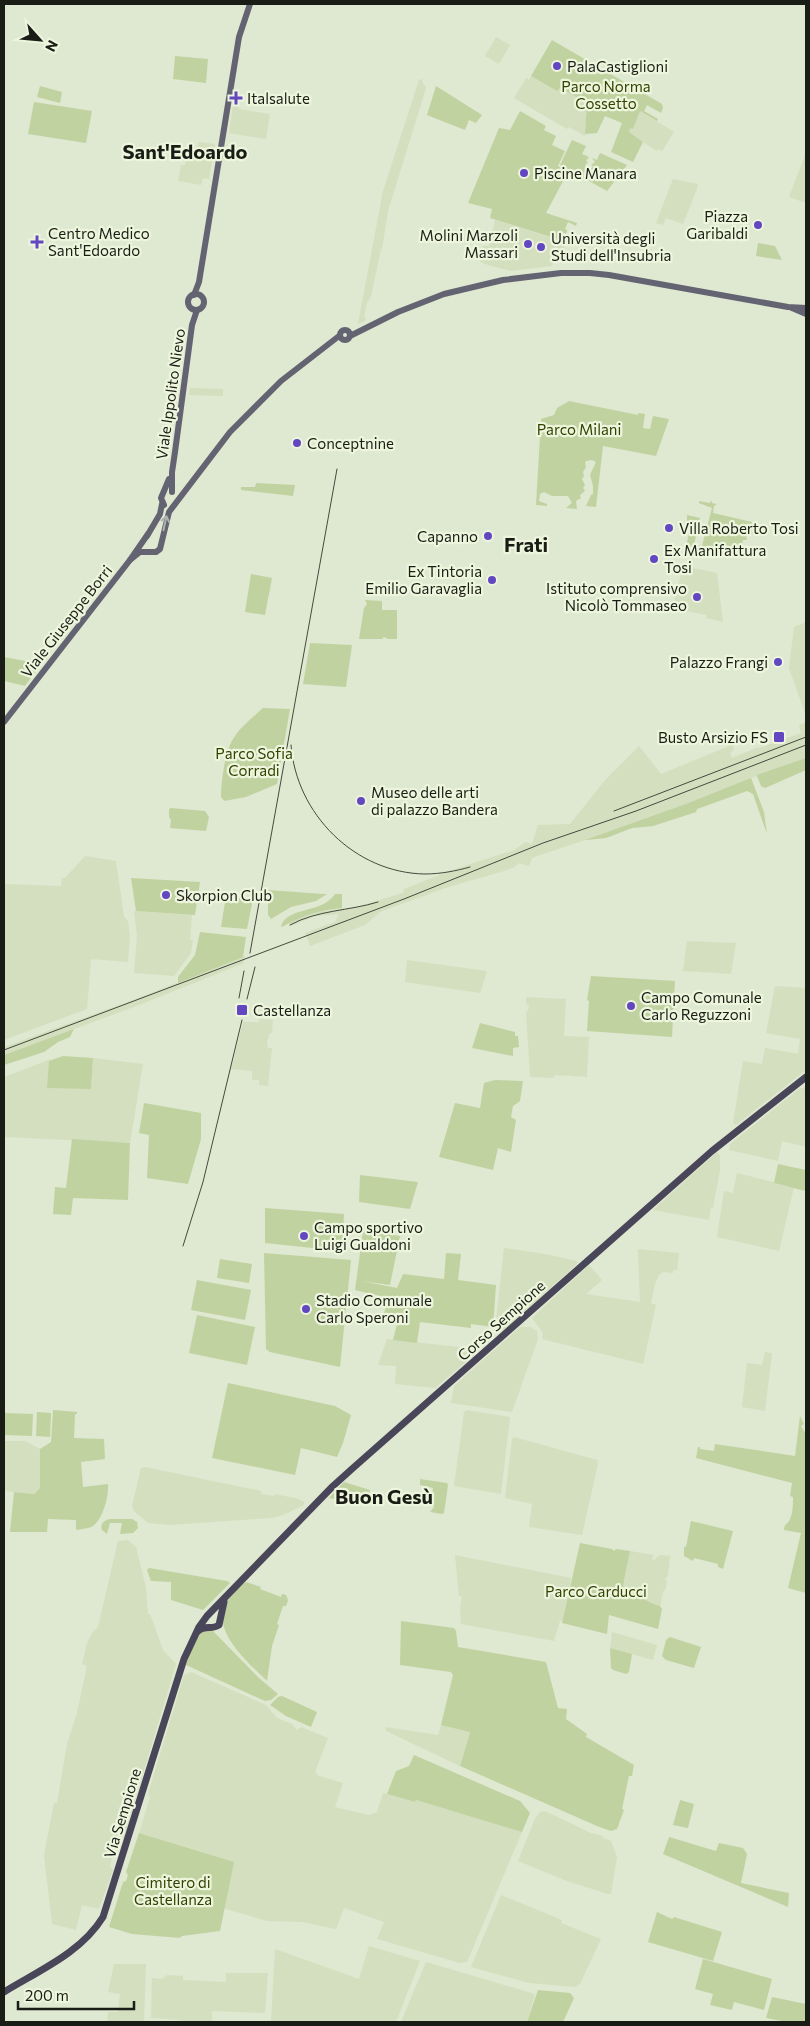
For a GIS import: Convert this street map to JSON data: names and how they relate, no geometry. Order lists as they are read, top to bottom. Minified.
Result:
{"streets":{"main road":["Viale Ippolito Nievo","Viale Giuseppe Borri","Corso Sempione","Via Sempione"]},"crossings":[["Viale Ippolito Nievo","Viale Giuseppe Borri"],["Corso Sempione","Via Sempione"]],"districts":["Sant'Edoardo","Frati","Buon Gesù"],"parks":["Parco Norma Cossetto","Parco Milani","Parco Sofia Corradi","Parco Carducci","Cimitero di Castellanza"],"places":{"other":["PalaCastiglioni","Piscine Manara","Piazza Garibaldi","Molini Marzoli Massari","Università degli Studi dell'Insubria","Conceptnine","Villa Roberto Tosi","Capanno","Ex Manifattura Tosi","Ex Tintoria Emilio Garavaglia","Istituto comprensivo Nicolò Tommaseo","Palazzo Frangi","Museo delle arti di palazzo Bandera","Skorpion Club","Campo Comunale Carlo Reguzzoni","Campo sportivo Luigi Gualdoni","Stadio Comunale Carlo Speroni"],"health":["Italsalute","Centro Medico Sant'Edoardo"],"transit":["Busto Arsizio FS","Castellanza"]},"scale_bar":"200 m","north":"bottom right"}
